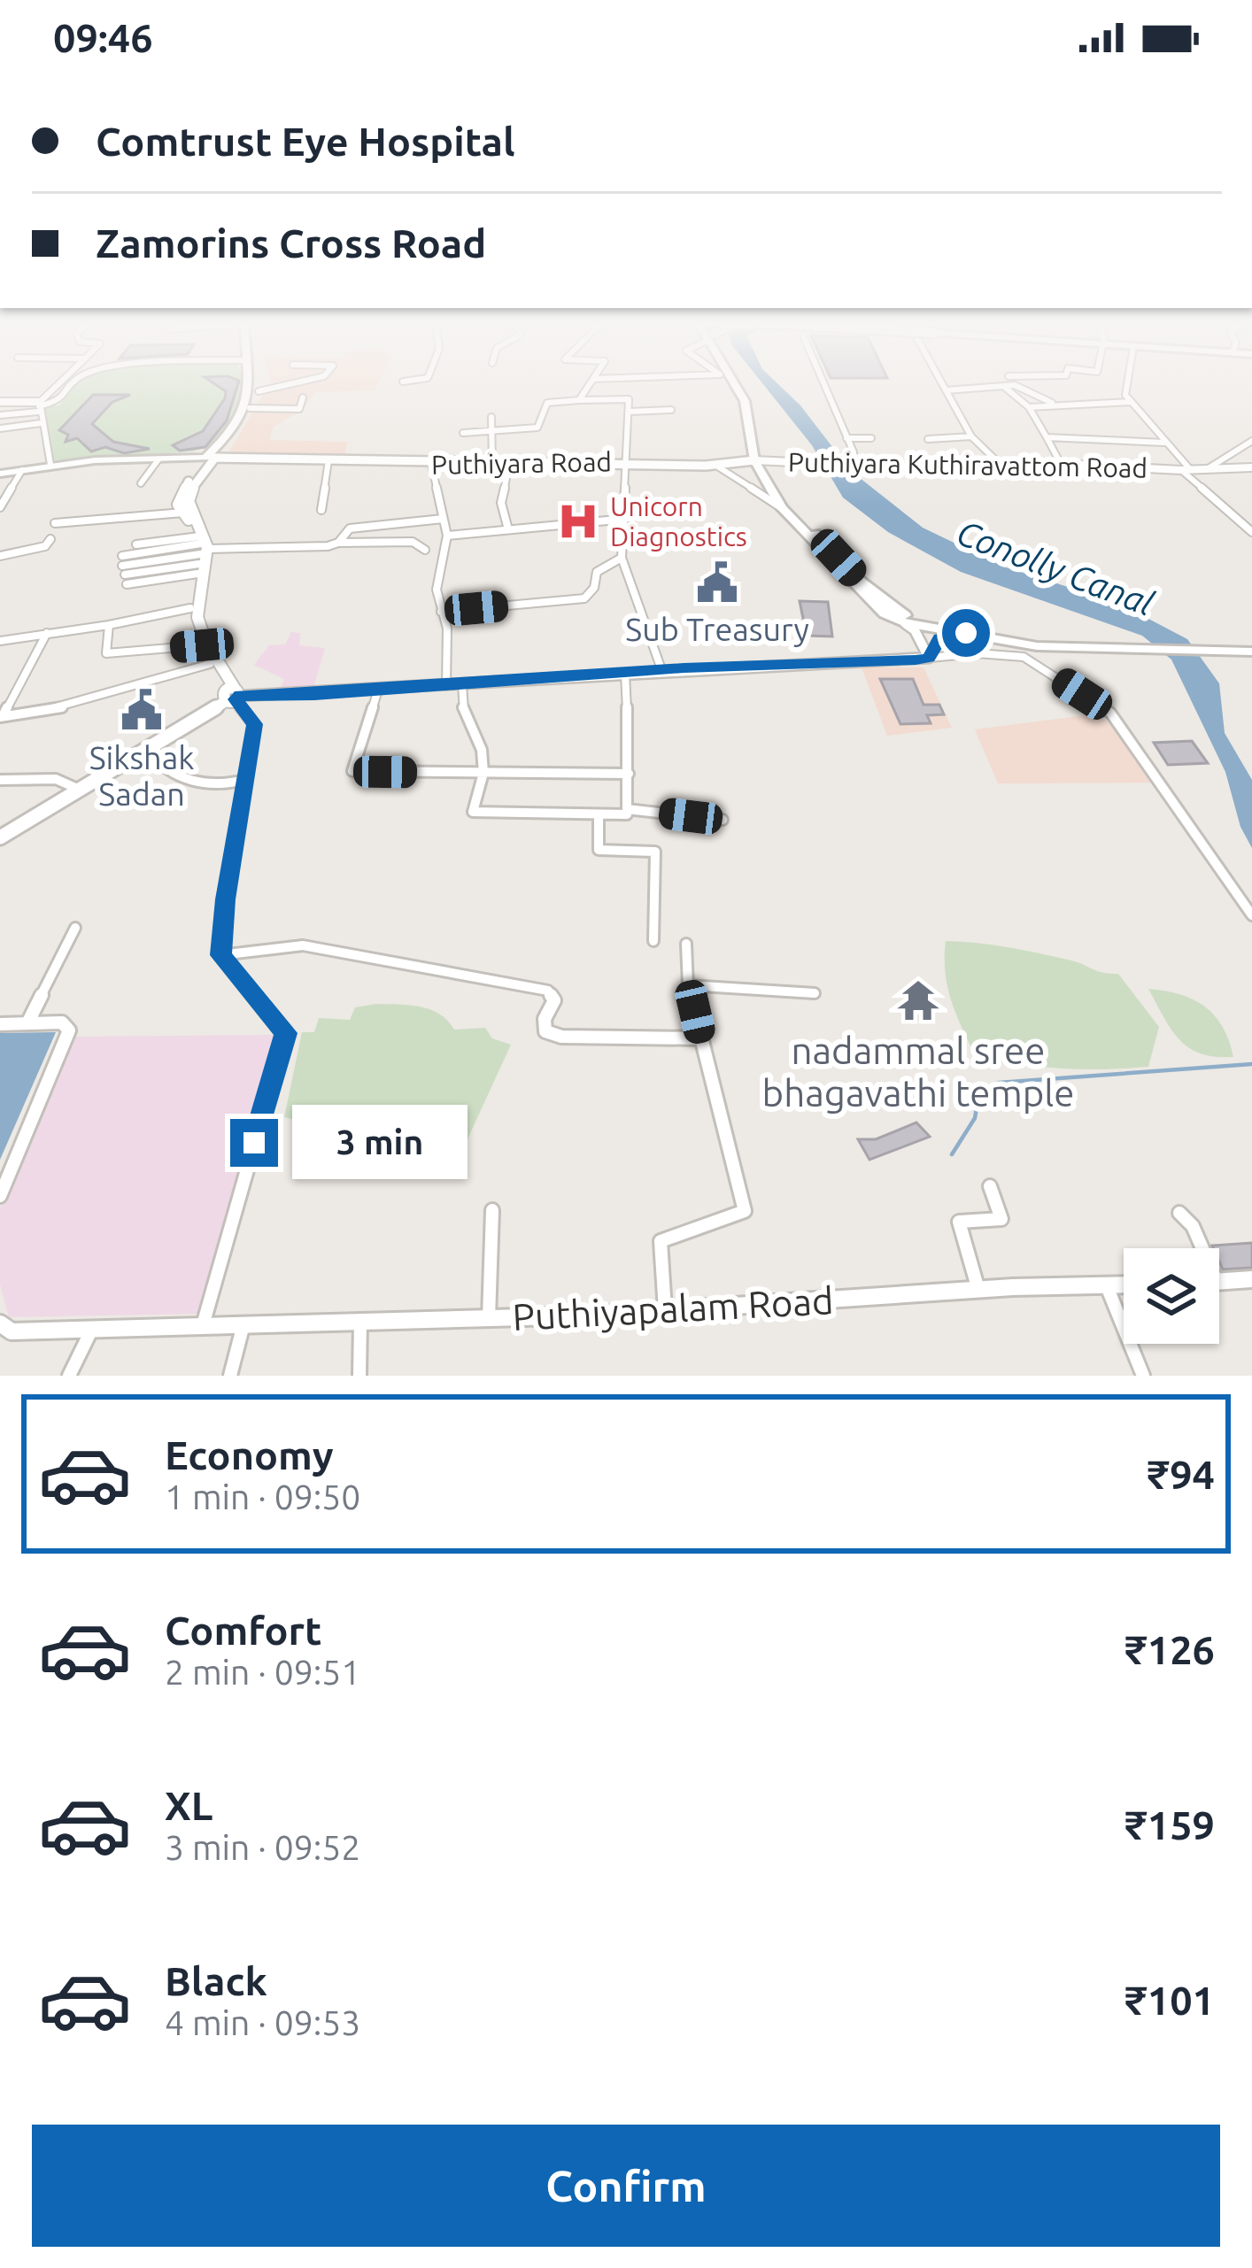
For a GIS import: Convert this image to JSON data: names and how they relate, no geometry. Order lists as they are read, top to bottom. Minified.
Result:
{"streets":{"main road":["Puthiyara Road"],"street":["Puthiyara Kuthiravattom Road","Puthiyapalam Road"]},"crossings":[["Puthiyara Road","Puthiyara Kuthiravattom Road"]],"water":["Conolly Canal"],"places":{"hospital":["Unicorn Diagnostics"],"public building":["Sub Treasury","Sikshak Sadan"],"temple":["nadammal sree bhagavathi temple"]},"page":{"status":"09:46","banner":["Comtrust Eye Hospital","Zamorins Cross Road"],"bubble":"3 min","list":[{"name":"Economy","note":"1 min · 09:50","value":"₹94"},{"name":"Comfort","note":"2 min · 09:51","value":"₹126"},{"name":"XL","note":"3 min · 09:52","value":"₹159"},{"name":"Black","note":"4 min · 09:53","value":"₹101"}],"buttons":"Confirm"}}
